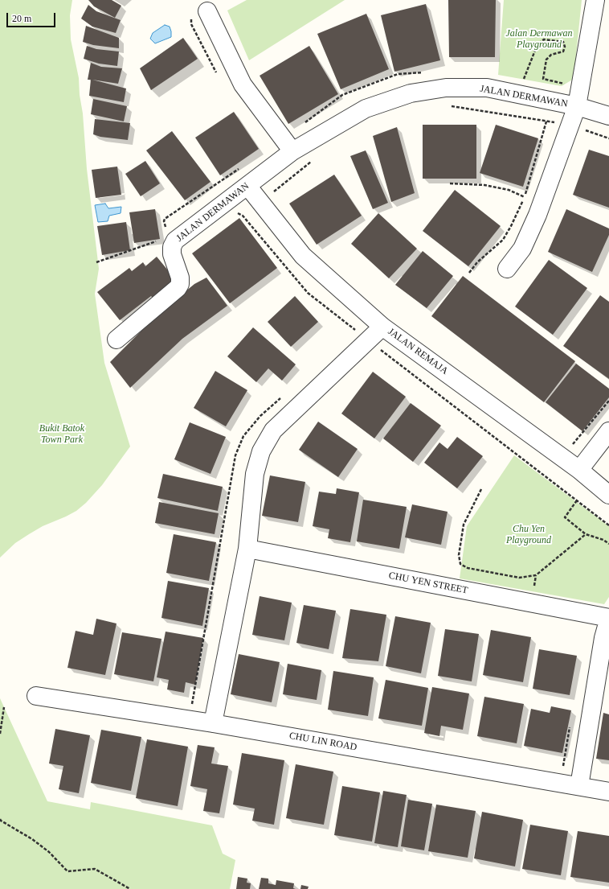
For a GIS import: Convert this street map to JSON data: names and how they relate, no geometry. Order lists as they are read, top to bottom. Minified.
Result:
{"streets":{"street":["JALAN DERMAWAN","JALAN REMAJA","CHU YEN STREET","CHU LIN ROAD"]},"crossings":[["JALAN DERMAWAN","JALAN REMAJA"],["CHU YEN STREET","CHU LIN ROAD"]],"parks":["Jalan Dermawan Playground","Bukit Batok Town Park","Chu Yen Playground"],"scale_bar":"20 m"}
